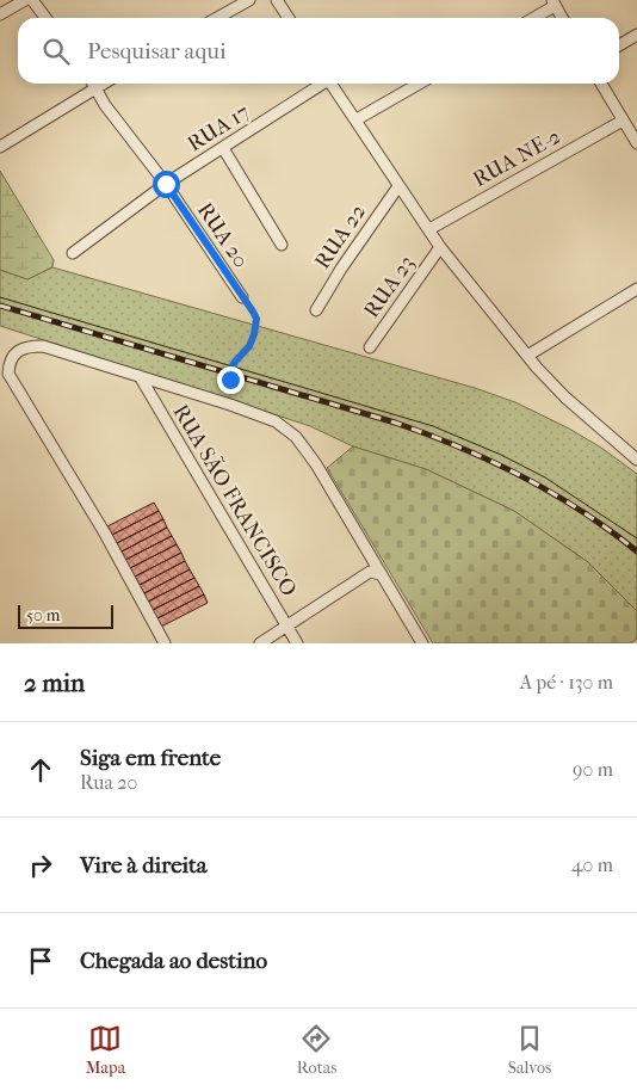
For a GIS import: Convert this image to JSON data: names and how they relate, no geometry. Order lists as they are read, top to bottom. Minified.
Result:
{"streets":{"street":["RUA 17","RUA NE-2","RUA 20","RUA 22","RUA 23","RUA SÃO FRANCISCO"]},"crossings":[["RUA 17","RUA 20"]],"scale_bar":"50 m","page":{"search":"Pesquisar aqui","scale":"50 m","heading":["2 min","A pé · 130 m"],"list":[["Siga em frente","Rua 20","90 m"],["Vire à direita","40 m"],"Chegada ao destino"],"nav":["Mapa","Rotas","Salvos"]}}
